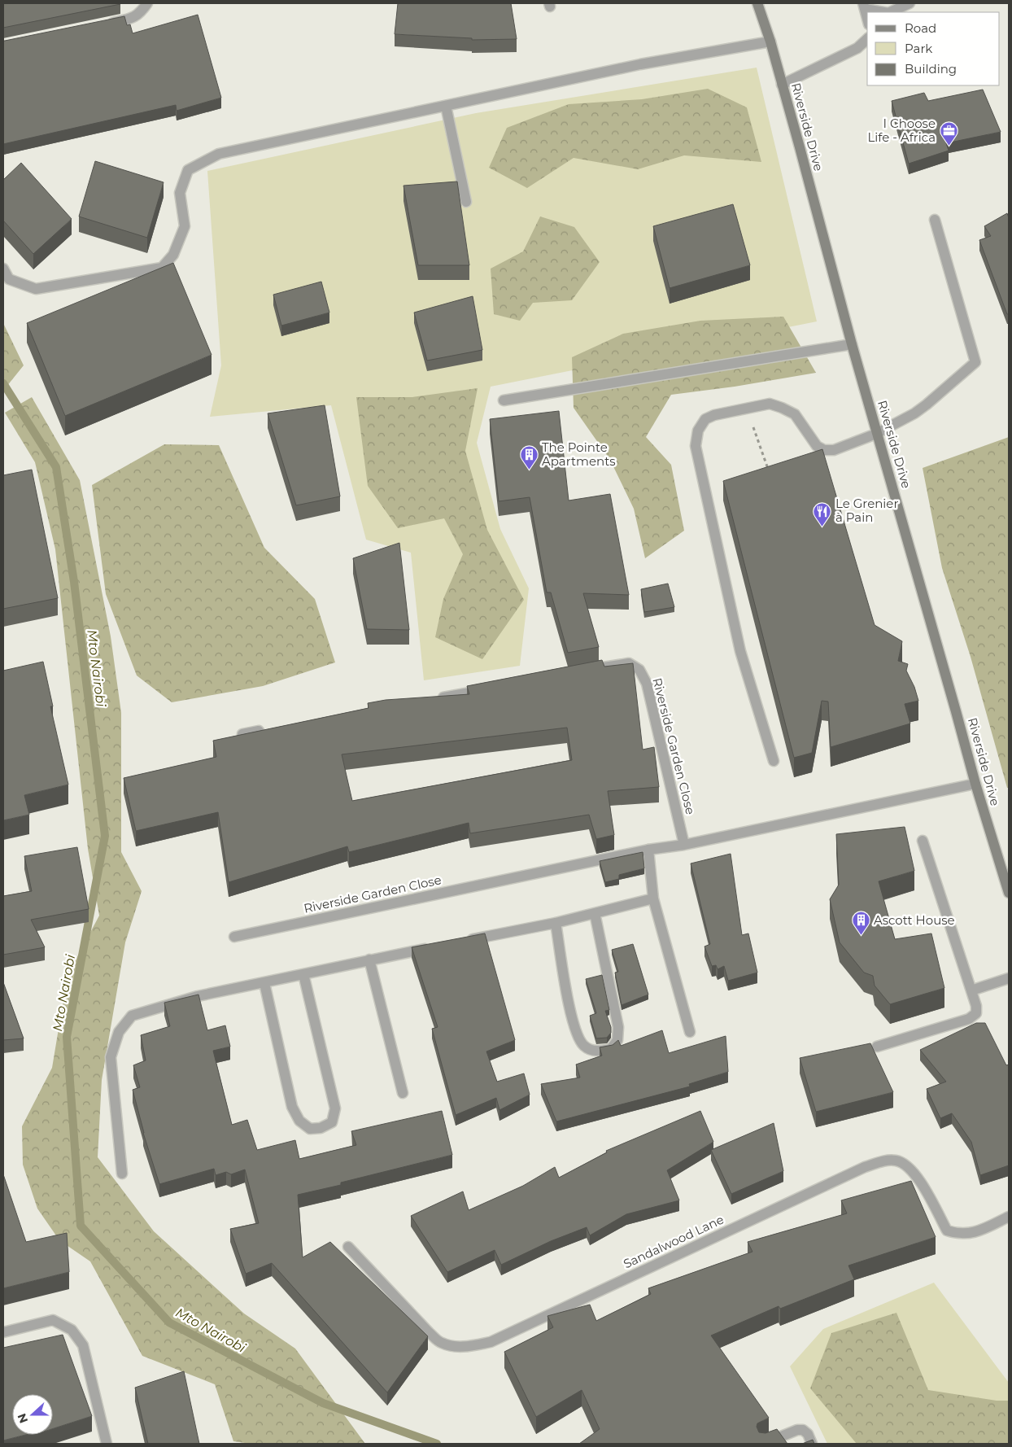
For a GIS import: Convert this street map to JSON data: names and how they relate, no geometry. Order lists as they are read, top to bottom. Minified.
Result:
{"streets":{"street":["Riverside Drive","Riverside Garden Close","Sandalwood Lane"]},"crossings":[["Riverside Drive","Riverside Garden Close"]],"water":["Mto Nairobi"],"places":{"office":["I Choose Life - Africa"],"building":["The Pointe Apartments","Ascott House"],"restaurant":["Le Grenier à Pain"]},"legend":["Road","Park","Building"],"north":"left"}
